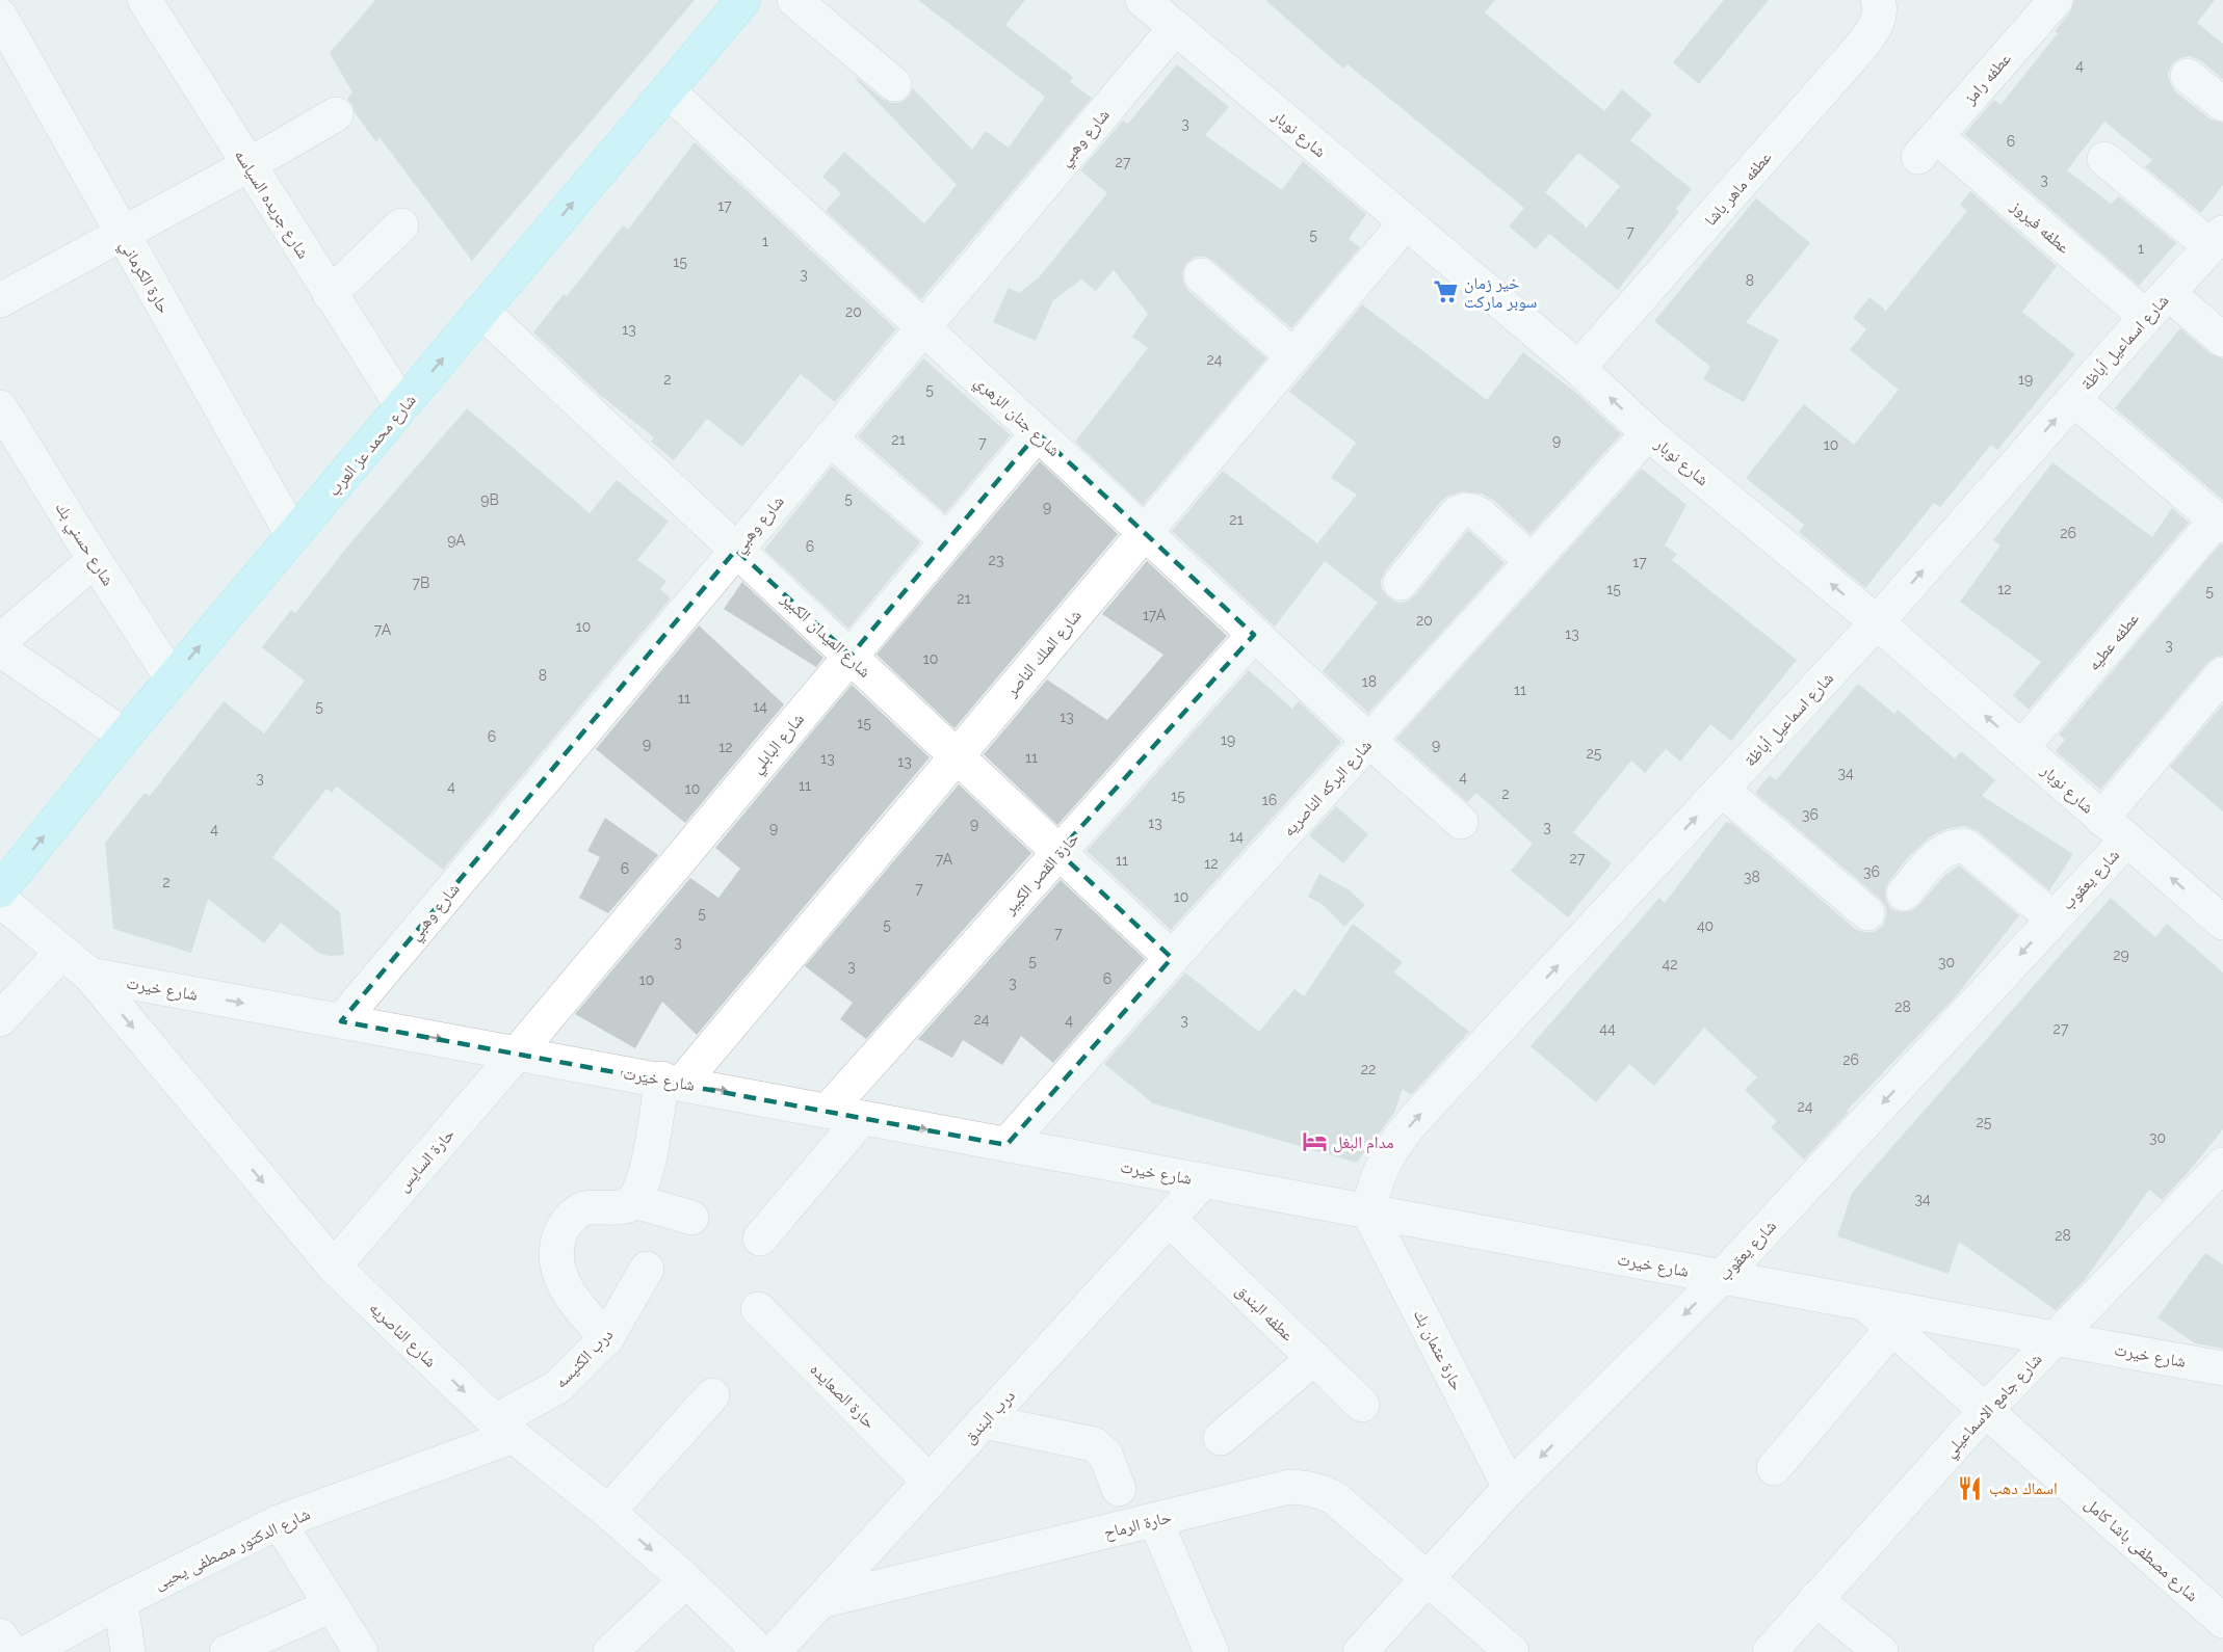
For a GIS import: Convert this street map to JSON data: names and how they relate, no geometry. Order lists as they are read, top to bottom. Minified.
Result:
{"streets":{"main road":["شارع محمد عز العرب"],"street":["عطفه رامز","شارع نوبار","شارع وهبي","عطفه ماهر باشا","شارع جريده السياسه","عطفه فيروز","حارة الكرماني","شارع اسماعيل أباظة","شارع جنان الزهري","شارع حسني بك","شارع الميدان الكبير","عطفه عطيه","شارع الملك الناصر","شارع البابلي","شارع البركه الناصريه","حارة القصر الكبير","شارع يعقوب","شارع خيرت","حارة السايس","عطفه البندق","شارع الناصريه","حارة عثمان بك","درب الكنيسه","حارة الصعايده","شارع جامع الاسماعيلي","درب البندق","حارة الرماح","شارع الدكتور مصطفى يحيى","شارع مصطفى باشا كامل"]},"crossings":[["عطفه رامز","عطفه فيروز"],["شارع نوبار","شارع وهبي"],["شارع نوبار","عطفه ماهر باشا"],["شارع نوبار","شارع اسماعيل أباظة"],["شارع نوبار","عطفه عطيه"],["شارع نوبار","شارع الملك الناصر"],["شارع نوبار","شارع البركه الناصريه"],["شارع نوبار","شارع يعقوب"],["شارع وهبي","شارع جنان الزهري"],["شارع وهبي","شارع الميدان الكبير"],["شارع وهبي","شارع خيرت"],["شارع جريده السياسه","شارع محمد عز العرب"],["عطفه فيروز","شارع اسماعيل أباظة"],["حارة الكرماني","شارع محمد عز العرب"],["شارع اسماعيل أباظة","شارع خيرت"],["شارع اسماعيل أباظة","حارة عثمان بك"],["شارع جنان الزهري","شارع محمد عز العرب"],["شارع جنان الزهري","شارع الملك الناصر"],["شارع جنان الزهري","شارع البابلي"],["شارع جنان الزهري","شارع البركه الناصريه"],["شارع جنان الزهري","حارة القصر الكبير"],["شارع محمد عز العرب","شارع حسني بك"],["شارع محمد عز العرب","شارع الميدان الكبير"],["شارع الميدان الكبير","شارع الملك الناصر"],["شارع الميدان الكبير","شارع البابلي"],["شارع الميدان الكبير","شارع البركه الناصريه"],["شارع الميدان الكبير","حارة القصر الكبير"],["شارع الملك الناصر","شارع خيرت"],["شارع البابلي","شارع خيرت"],["شارع البابلي","حارة السايس"],["شارع البركه الناصريه","شارع خيرت"],["حارة القصر الكبير","شارع خيرت"],["شارع يعقوب","شارع خيرت"],["شارع يعقوب","حارة عثمان بك"],["شارع يعقوب","حارة الرماح"],["شارع خيرت","حارة السايس"],["شارع خيرت","شارع الناصريه"],["شارع خيرت","حارة عثمان بك"],["شارع خيرت","شارع جامع الاسماعيلي"],["شارع خيرت","درب البندق"],["شارع خيرت","شارع مصطفى باشا كامل"],["حارة السايس","شارع الناصريه"],["عطفه البندق","درب البندق"],["شارع الناصريه","درب الكنيسه"],["شارع الناصريه","شارع الدكتور مصطفى يحيى"],["درب الكنيسه","شارع الدكتور مصطفى يحيى"],["حارة الصعايده","درب البندق"],["شارع جامع الاسماعيلي","شارع مصطفى باشا كامل"],["درب البندق","حارة الرماح"]],"one_way":["شارع اسماعيل أباظة","شارع محمد عز العرب","شارع يعقوب","شارع الناصريه"],"places":{"supermarket":["خير زمان سوبر ماركت"],"hotel":["مدام البغل"],"restaurant":["اسماك دهب"]},"house_numbers":["4","3","6","27","3","17","7","5","1","1","15","3","8","20","13","24","2","19","5","21","9","7","10","5","9B","9","21","26","9A","6","23","17","7B","15","12","5","21","17A","20","10","7A","13","3","10","8","18","11","11","5","14","13","15","6","19","9","9","12","25","11","13","13","34","4","3","11","4","10","2","15","16","36","13","9","3","9","4","14","27","7A","11","12","6","36","38","2","7","10","5","5","40","7","3","29","5","30","42","3","6","10","3","28","24","4","3","44","27","26","22","24","25","30","34","28"]}
